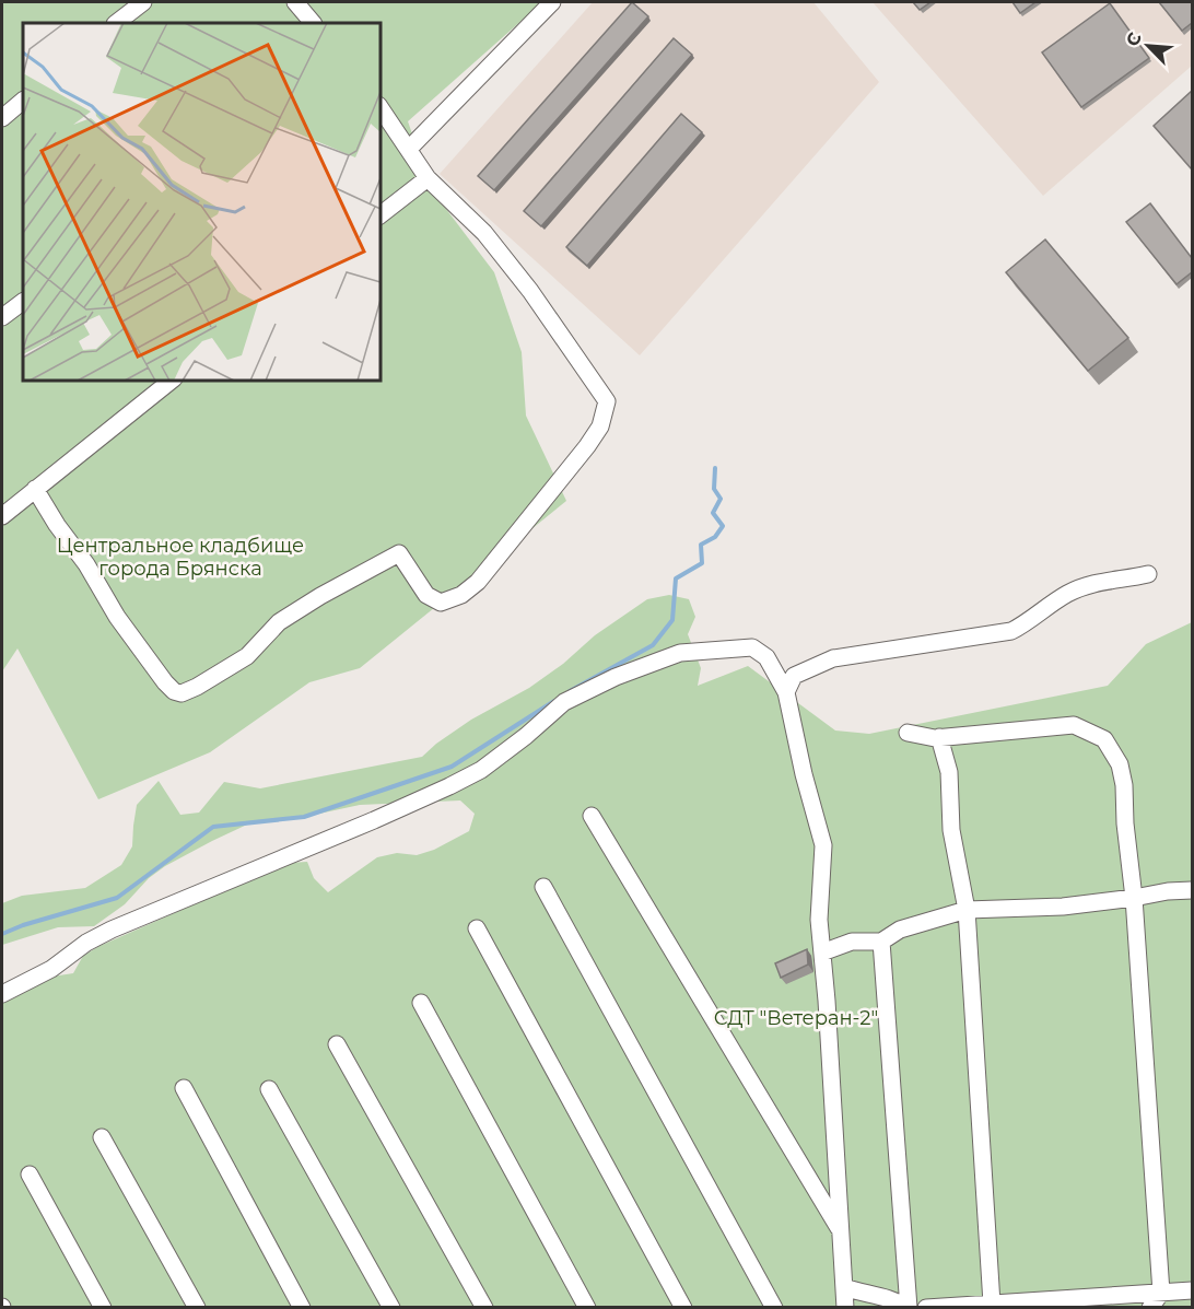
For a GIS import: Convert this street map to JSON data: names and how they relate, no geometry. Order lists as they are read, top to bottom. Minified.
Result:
{"parks":["Центральное кладбище города Брянска","СДТ \"Ветеран-2\""],"north":"top left"}
